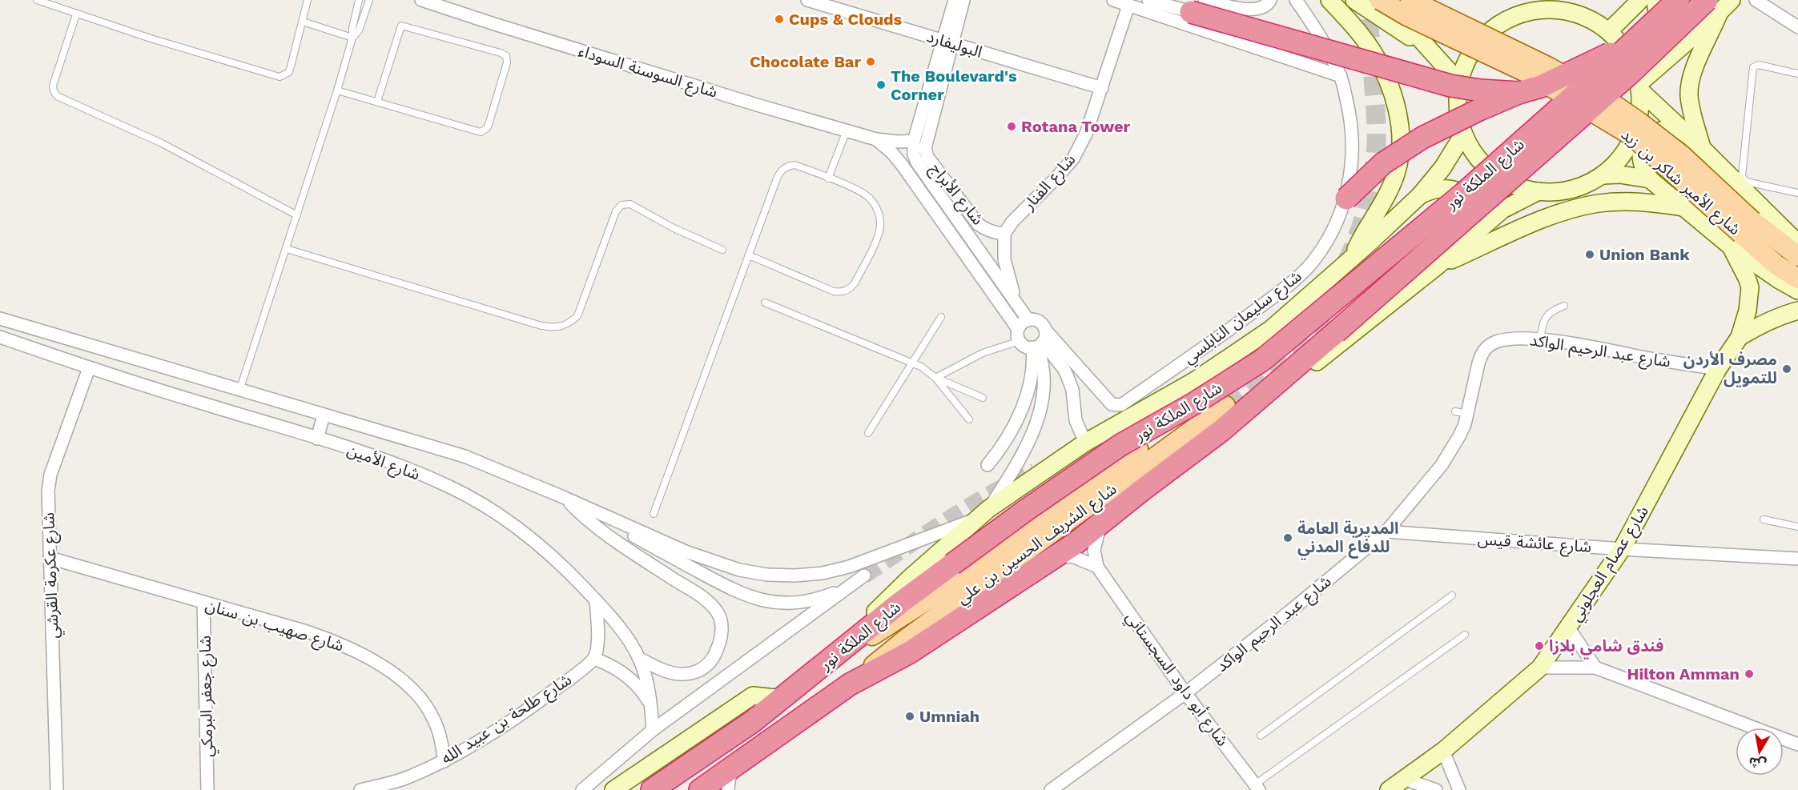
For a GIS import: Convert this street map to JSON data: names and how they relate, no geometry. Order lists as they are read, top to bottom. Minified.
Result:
{"streets":{"highway":["شارع الملكة نور"],"main road":["شارع الأمير شاكر بن زيد","شارع الشريف الحسين بن علي","شارع عصام العجلوني"],"street":["البوليفارد","شارع السوسنة السوداء","شارع الفنار","شارع الأبراج","شارع سليمان النابلسي","شارع عبد الرحيم الواكد","شارع الأمين","شارع عائشة قيس","شارع عكرمة القرشي","شارع صهيب بن سنان","شارع أبو داود السجستاني","شارع جعفر البرمكي","شارع طلحة بن عبيد الله"]},"crossings":[["البوليفارد","شارع الفنار"],["البوليفارد","شارع الأبراج"],["شارع السوسنة السوداء","شارع الأبراج"],["شارع السوسنة السوداء","شارع سليمان النابلسي"],["شارع الملكة نور","شارع الشريف الحسين بن علي"],["شارع الفنار","شارع الأبراج"],["شارع الأمير شاكر بن زيد","شارع عصام العجلوني"],["شارع عبد الرحيم الواكد","شارع عائشة قيس"],["شارع عبد الرحيم الواكد","شارع عصام العجلوني"],["شارع عبد الرحيم الواكد","شارع أبو داود السجستاني"],["شارع الأمين","شارع عكرمة القرشي"],["شارع عائشة قيس","شارع عصام العجلوني"],["شارع عكرمة القرشي","شارع صهيب بن سنان"],["شارع صهيب بن سنان","شارع جعفر البرمكي"],["شارع صهيب بن سنان","شارع طلحة بن عبيد الله"]],"places":["Cups & Clouds","Chocolate Bar","The Boulevard's Corner","Rotana Tower","Union Bank","مصرف الأردن للتمويل","المديرية العامة للدفاع المدني","فندق شامي بلازا","Hilton Amman","Umniah"],"north":"bottom"}
